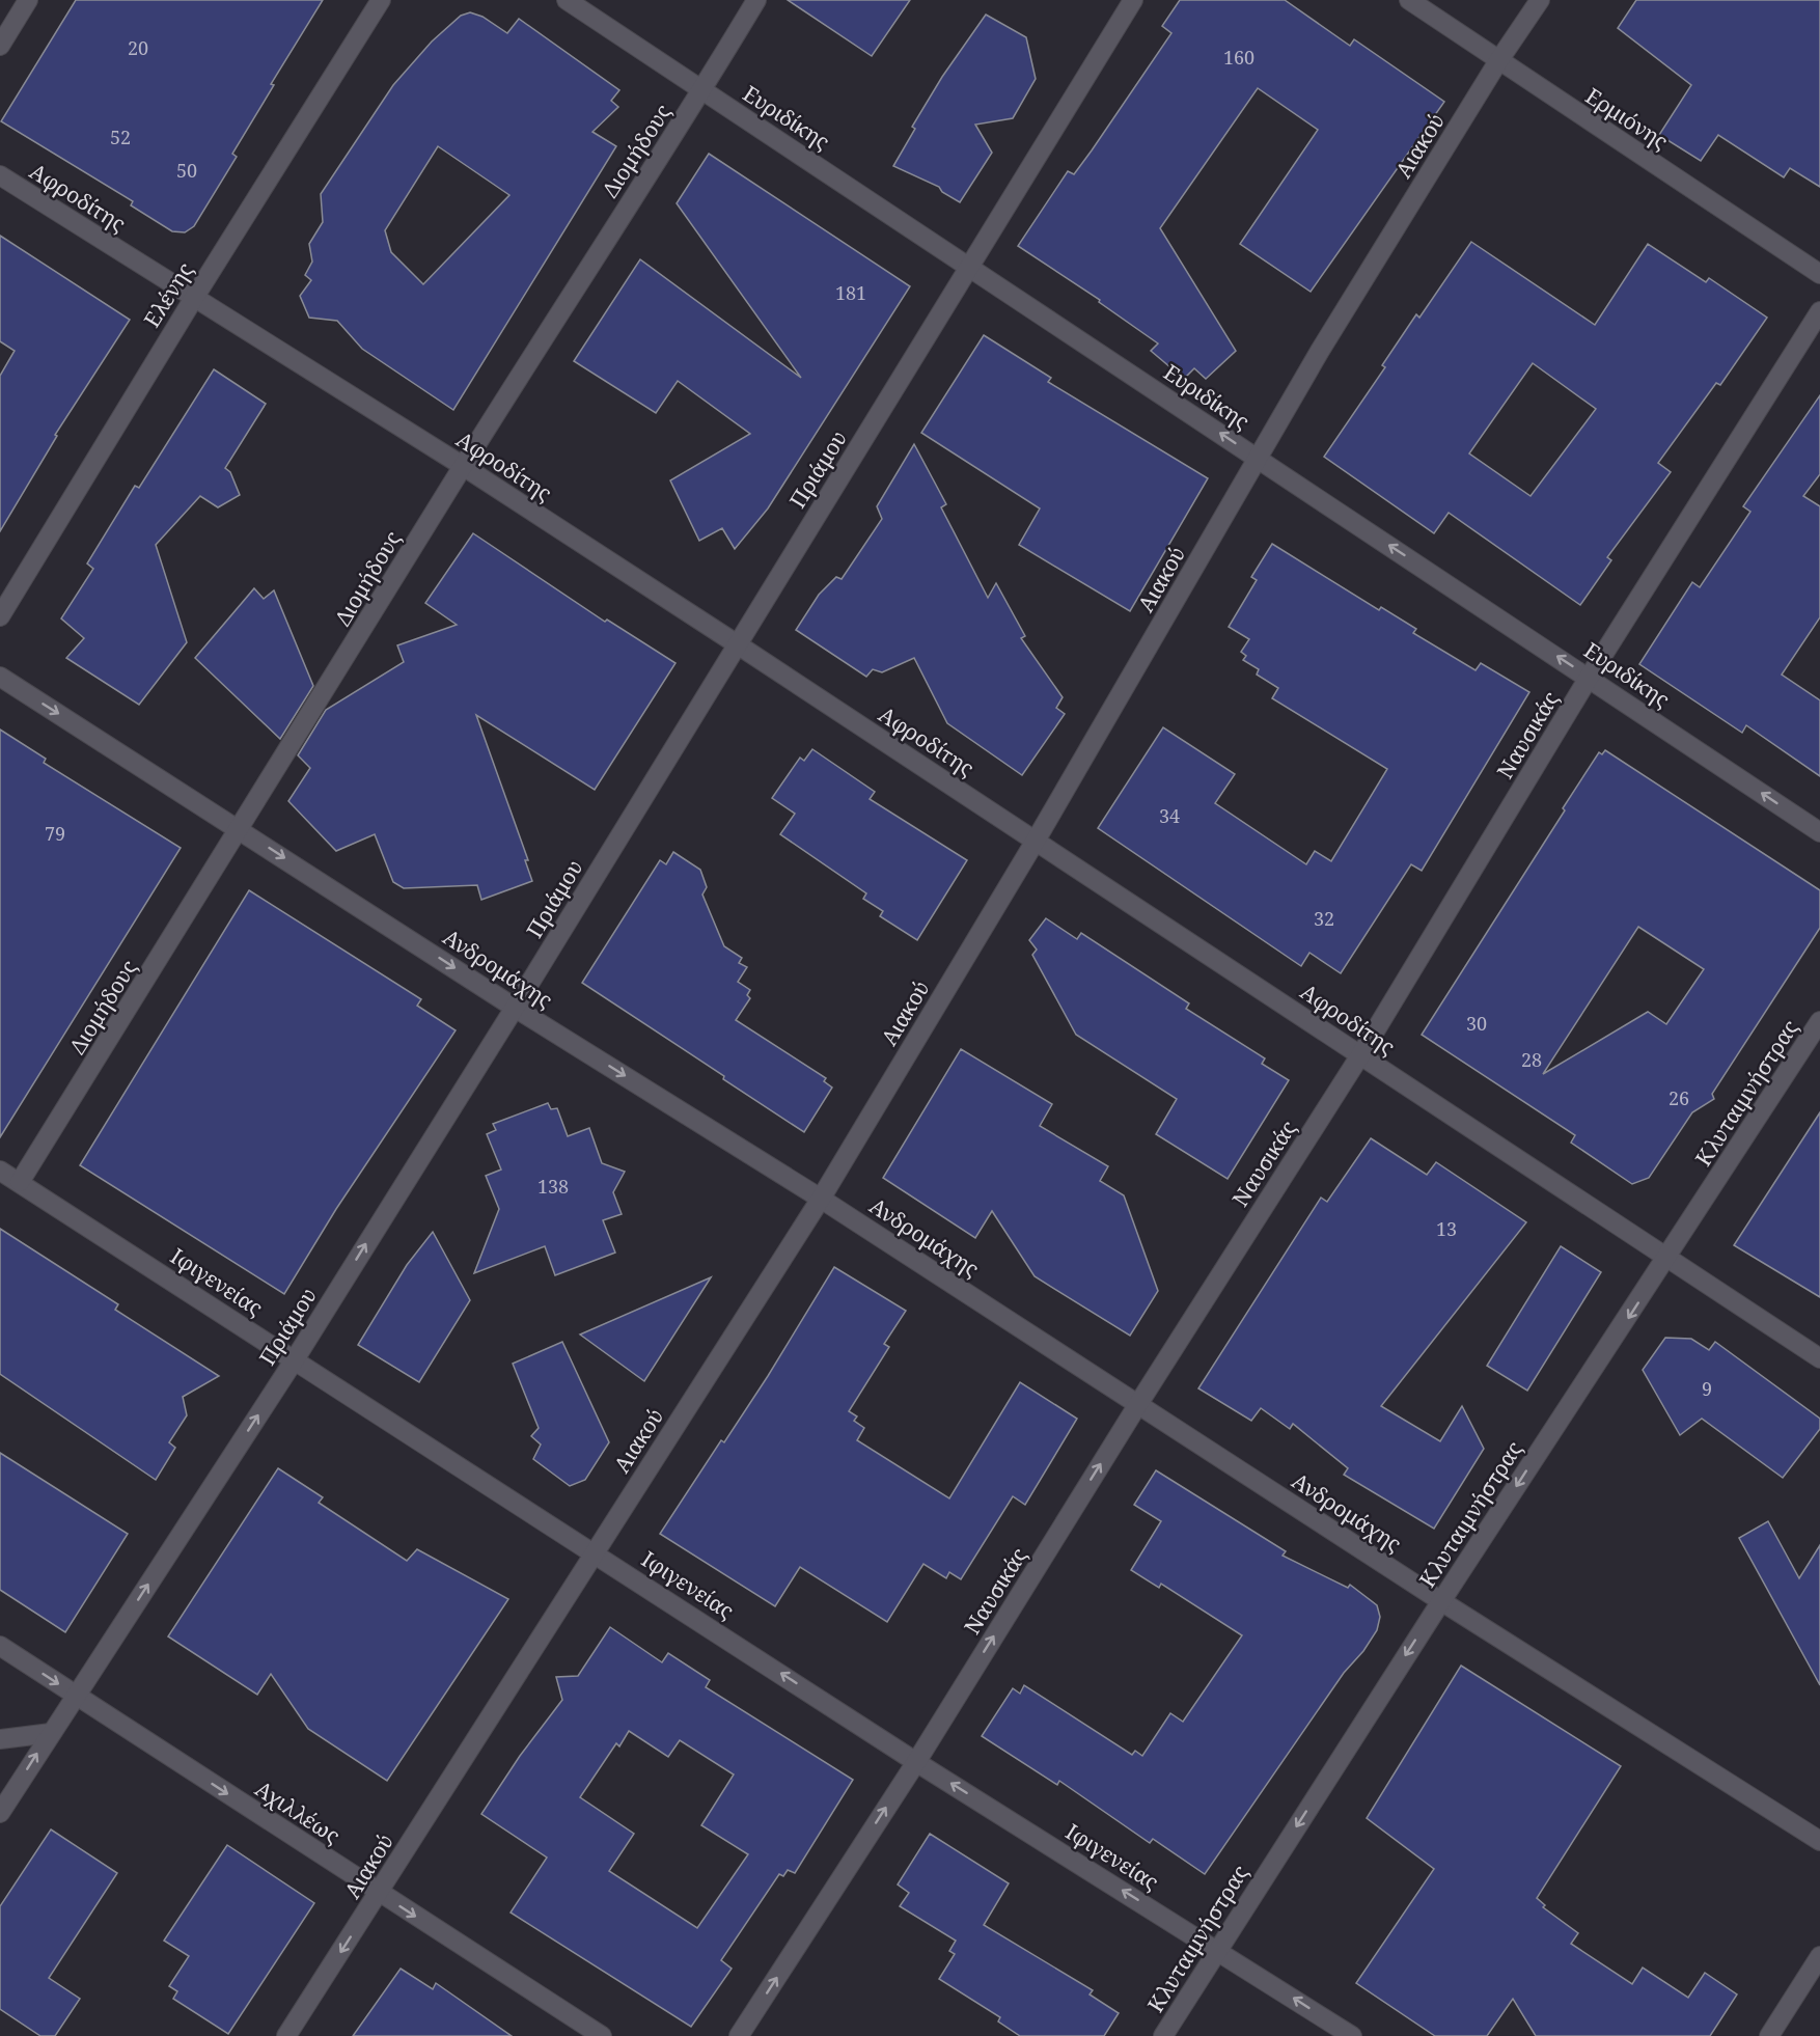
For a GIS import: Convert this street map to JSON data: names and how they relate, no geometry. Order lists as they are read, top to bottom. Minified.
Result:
{"streets":{"street":["Ευριδίκης","Ερμιόνης","Αιακού","Διομήδους","Αφροδίτης","Ελένης","Πριάμου","Ναυσικάς","Ανδρομάχης","Κλυταιμνήστρας","Ιφιγενείας","Αχιλλέως"]},"crossings":[["Ευριδίκης","Αιακού"],["Ευριδίκης","Διομήδους"],["Ευριδίκης","Πριάμου"],["Ευριδίκης","Ναυσικάς"],["Ερμιόνης","Αιακού"],["Αιακού","Αφροδίτης"],["Αιακού","Ανδρομάχης"],["Αιακού","Ιφιγενείας"],["Αιακού","Αχιλλέως"],["Διομήδους","Αφροδίτης"],["Διομήδους","Ανδρομάχης"],["Διομήδους","Ιφιγενείας"],["Αφροδίτης","Ελένης"],["Αφροδίτης","Πριάμου"],["Αφροδίτης","Ναυσικάς"],["Αφροδίτης","Κλυταιμνήστρας"],["Πριάμου","Ανδρομάχης"],["Πριάμου","Ιφιγενείας"],["Πριάμου","Αχιλλέως"],["Ναυσικάς","Ανδρομάχης"],["Ναυσικάς","Ιφιγενείας"],["Ανδρομάχης","Κλυταιμνήστρας"],["Κλυταιμνήστρας","Ιφιγενείας"]],"one_way":["Ευριδίκης","Πριάμου","Ναυσικάς","Ανδρομάχης","Κλυταιμνήστρας","Ιφιγενείας","Αχιλλέως"],"house_numbers":["20","160","52","50","181","34","79","32","30","28","26","138","13","9"]}
